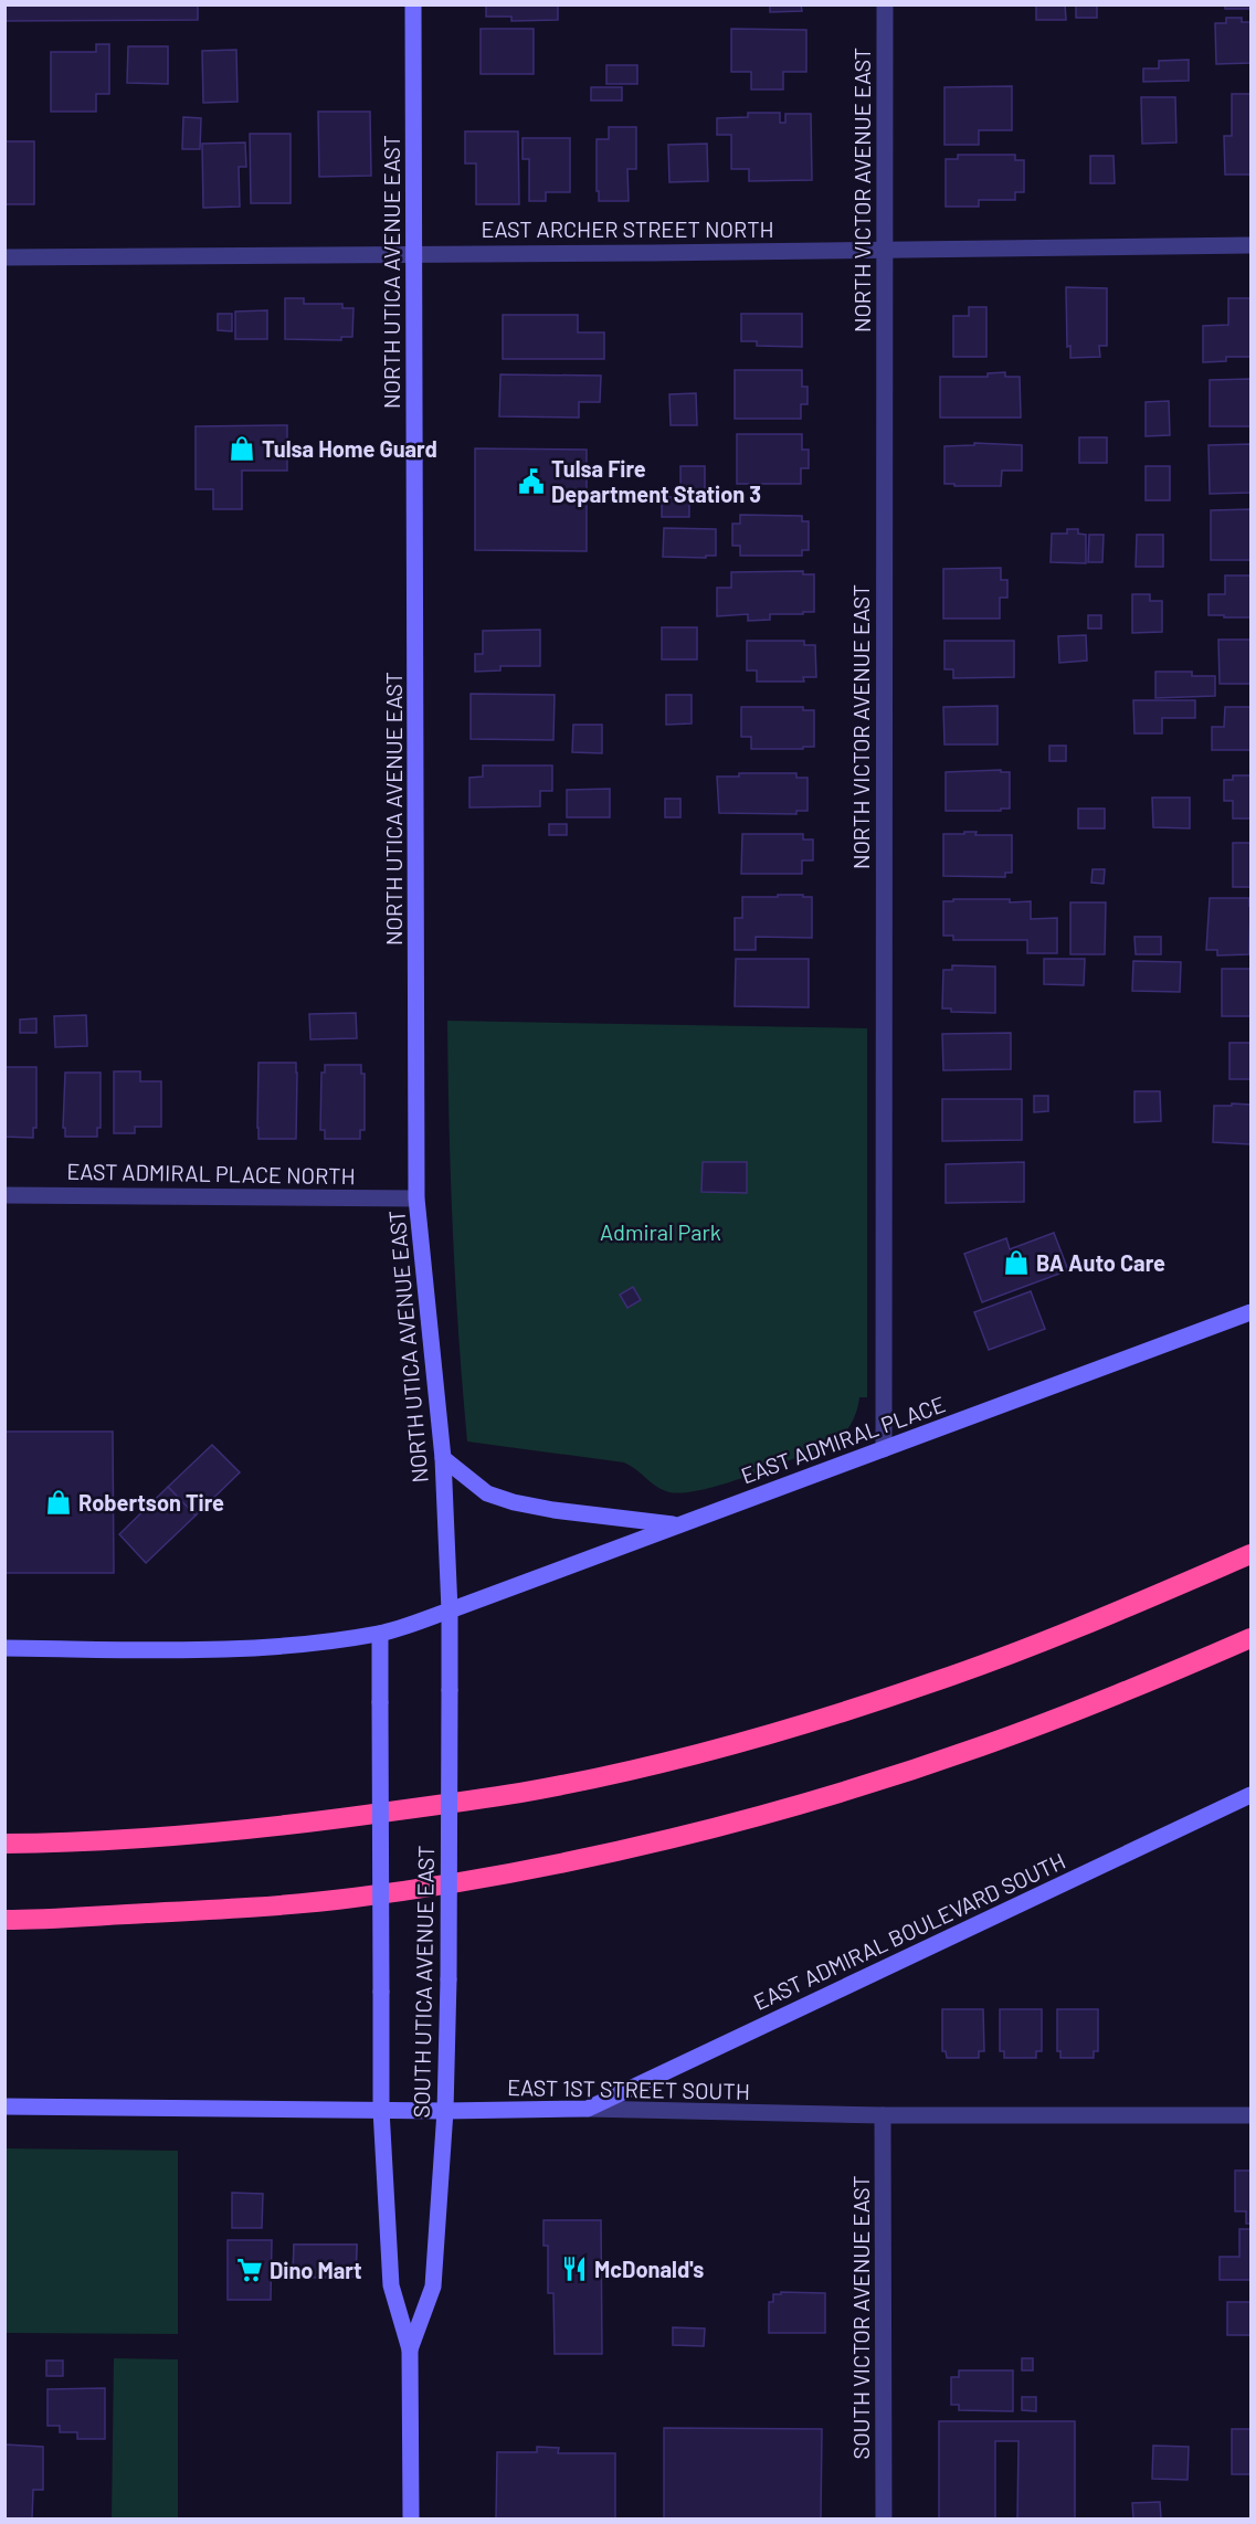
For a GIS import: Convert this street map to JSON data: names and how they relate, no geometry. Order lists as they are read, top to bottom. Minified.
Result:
{"streets":{"main road":["NORTH UTICA AVENUE EAST","EAST ADMIRAL PLACE","EAST ADMIRAL BOULEVARD SOUTH","SOUTH UTICA AVENUE EAST","EAST 1ST STREET SOUTH"],"street":["NORTH VICTOR AVENUE EAST","EAST ARCHER STREET NORTH","EAST ADMIRAL PLACE NORTH","SOUTH VICTOR AVENUE EAST"]},"crossings":[["NORTH VICTOR AVENUE EAST","EAST ARCHER STREET NORTH"],["NORTH VICTOR AVENUE EAST","EAST ADMIRAL PLACE"],["EAST ARCHER STREET NORTH","NORTH UTICA AVENUE EAST"],["NORTH UTICA AVENUE EAST","EAST ADMIRAL PLACE NORTH"],["NORTH UTICA AVENUE EAST","EAST ADMIRAL PLACE"],["NORTH UTICA AVENUE EAST","SOUTH UTICA AVENUE EAST"],["EAST ADMIRAL PLACE","SOUTH UTICA AVENUE EAST"],["EAST ADMIRAL BOULEVARD SOUTH","EAST 1ST STREET SOUTH"],["SOUTH UTICA AVENUE EAST","EAST 1ST STREET SOUTH"],["EAST 1ST STREET SOUTH","SOUTH VICTOR AVENUE EAST"]],"parks":["Admiral Park"],"places":{"shop":["Tulsa Home Guard","BA Auto Care","Robertson Tire"],"public building":["Tulsa Fire Department Station 3"],"restaurant":["McDonald's"],"supermarket":["Dino Mart"]}}
